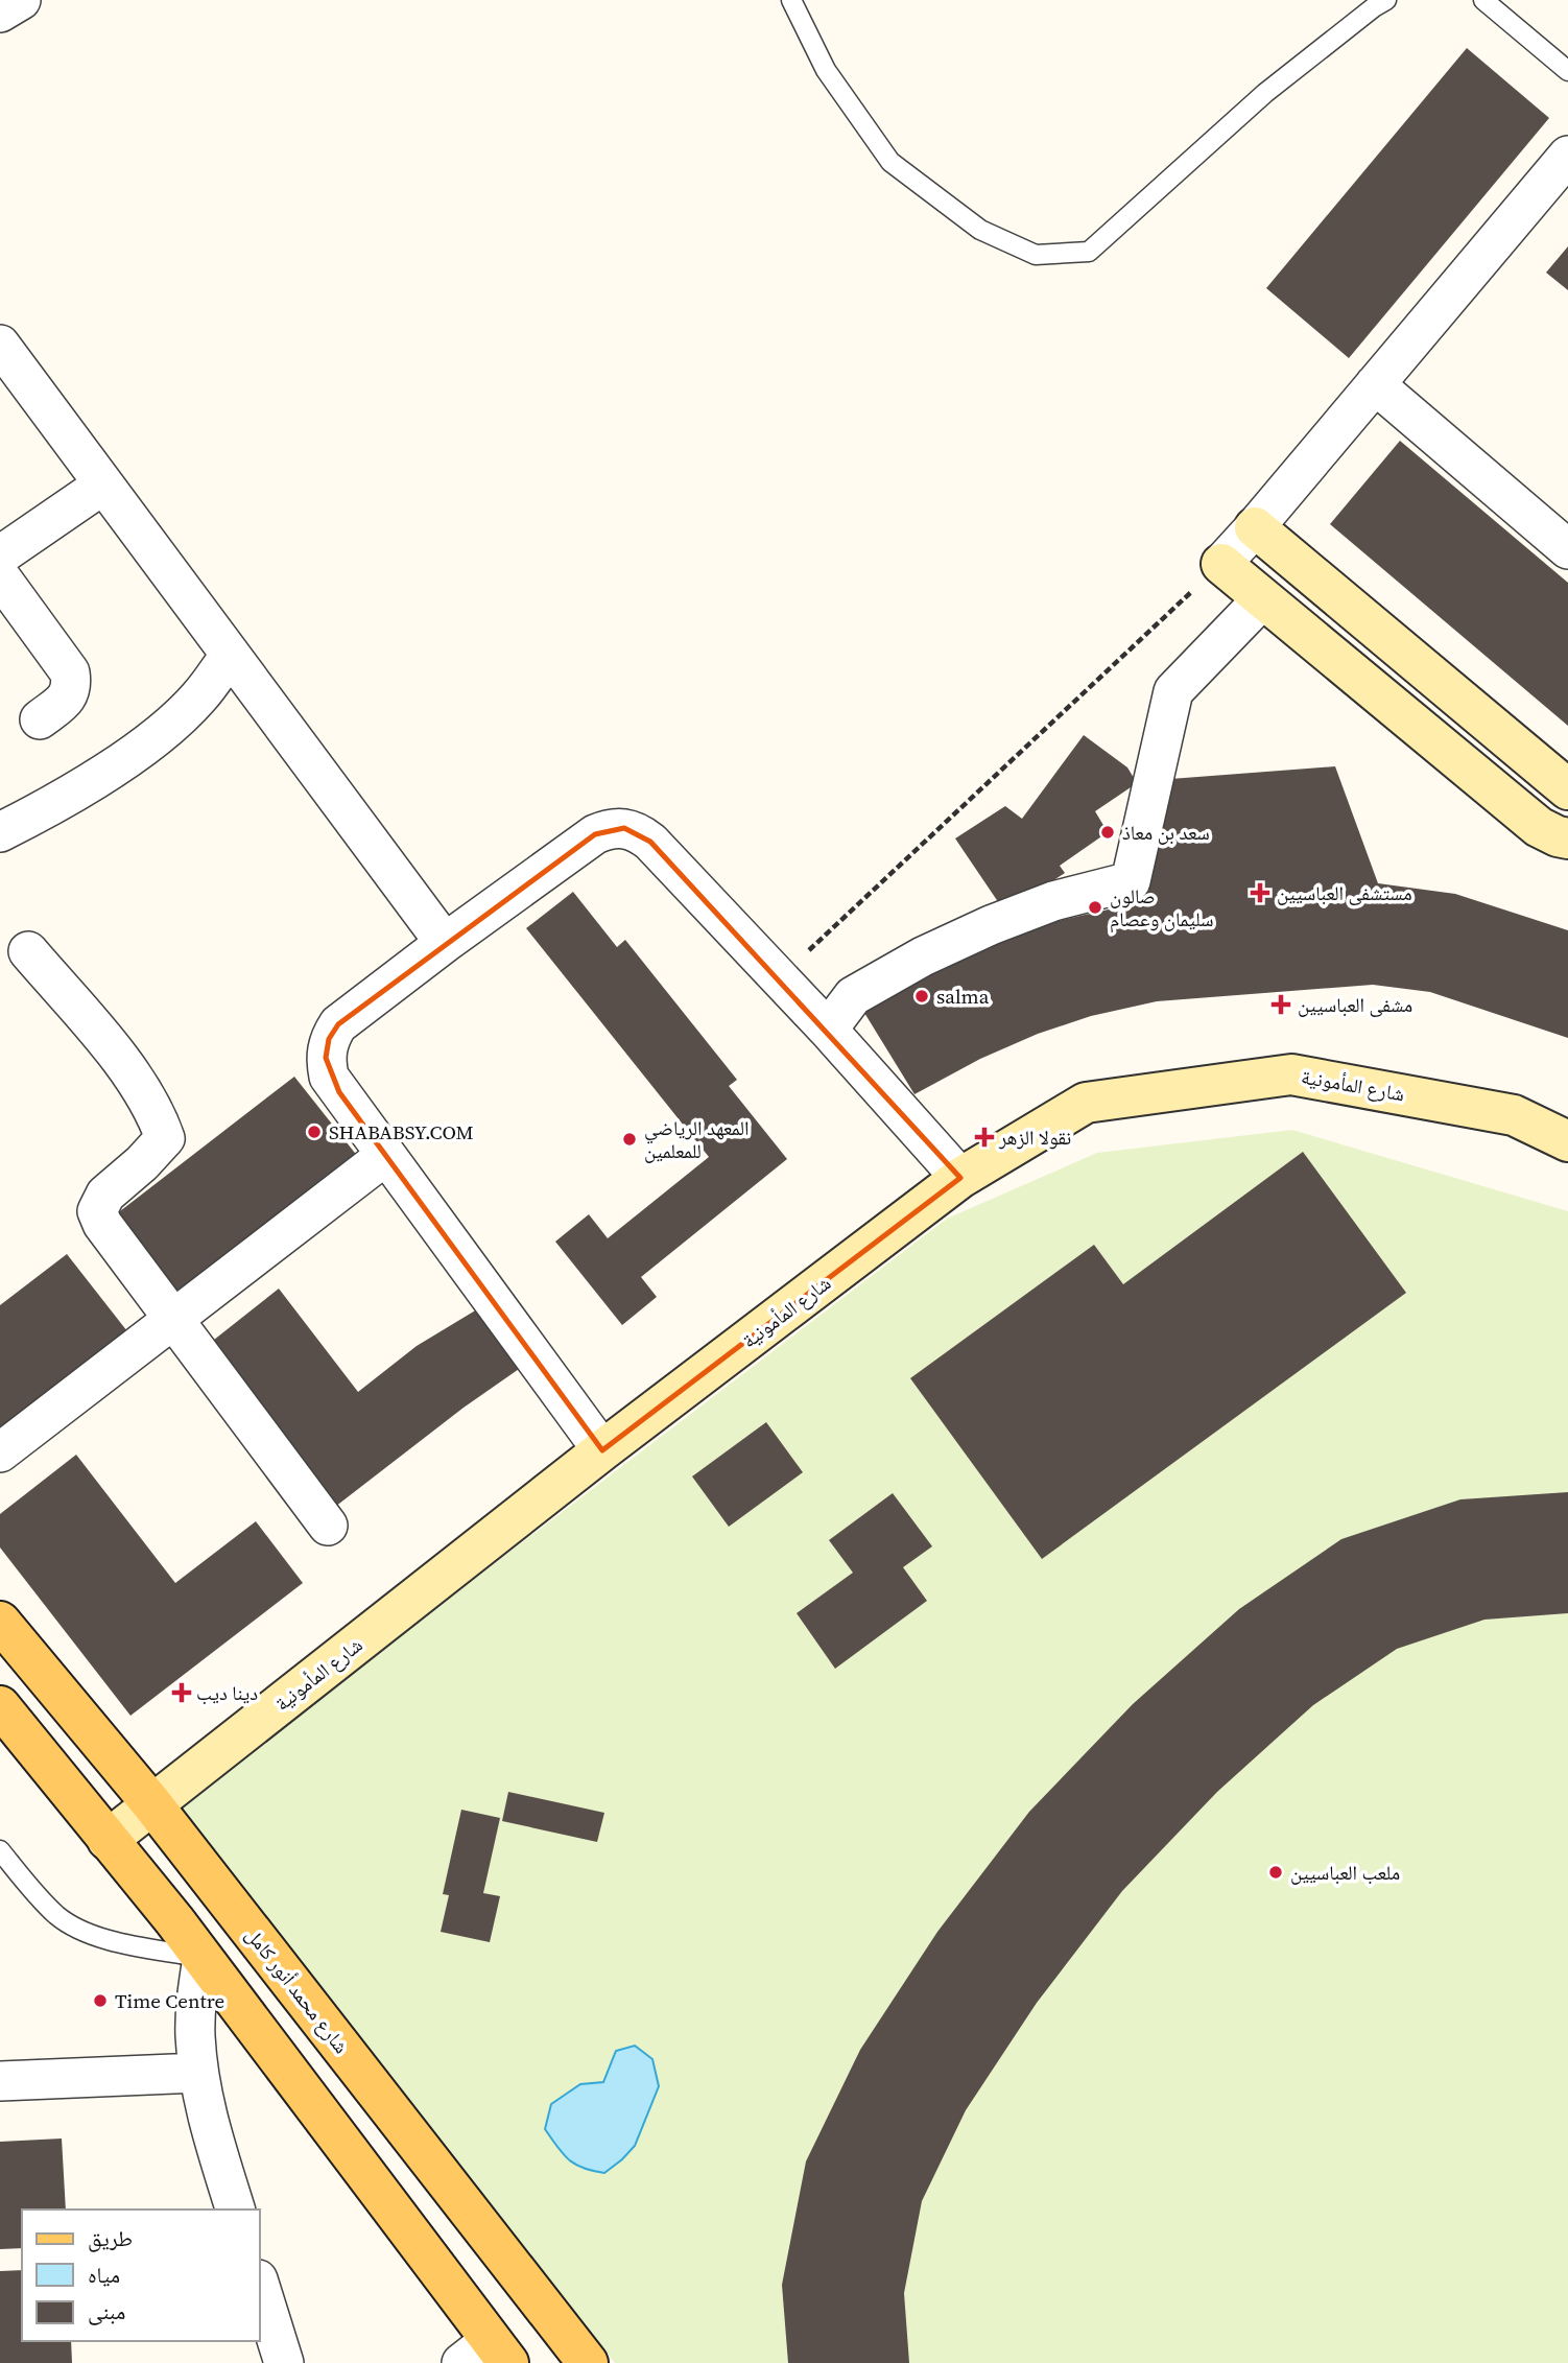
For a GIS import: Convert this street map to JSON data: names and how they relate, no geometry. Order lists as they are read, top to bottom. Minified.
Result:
{"streets":{"main road":["شارع محمد أنور كامل"],"street":["شارع المأمونية"]},"crossings":[["شارع المأمونية","شارع محمد أنور كامل"]],"places":{"other":["سعد بن معاذ","صالون سليمان وعصام","salma","SHABABSY.COM","المعهد الرياضي للمعلمين","ملعب العباسيين","Time Centre"],"health":["مستشفى العباسيين","مشفى العباسيين","نقولا الزهر","دينا ديب"]},"legend":["طريق","مياه","مبنى"]}
